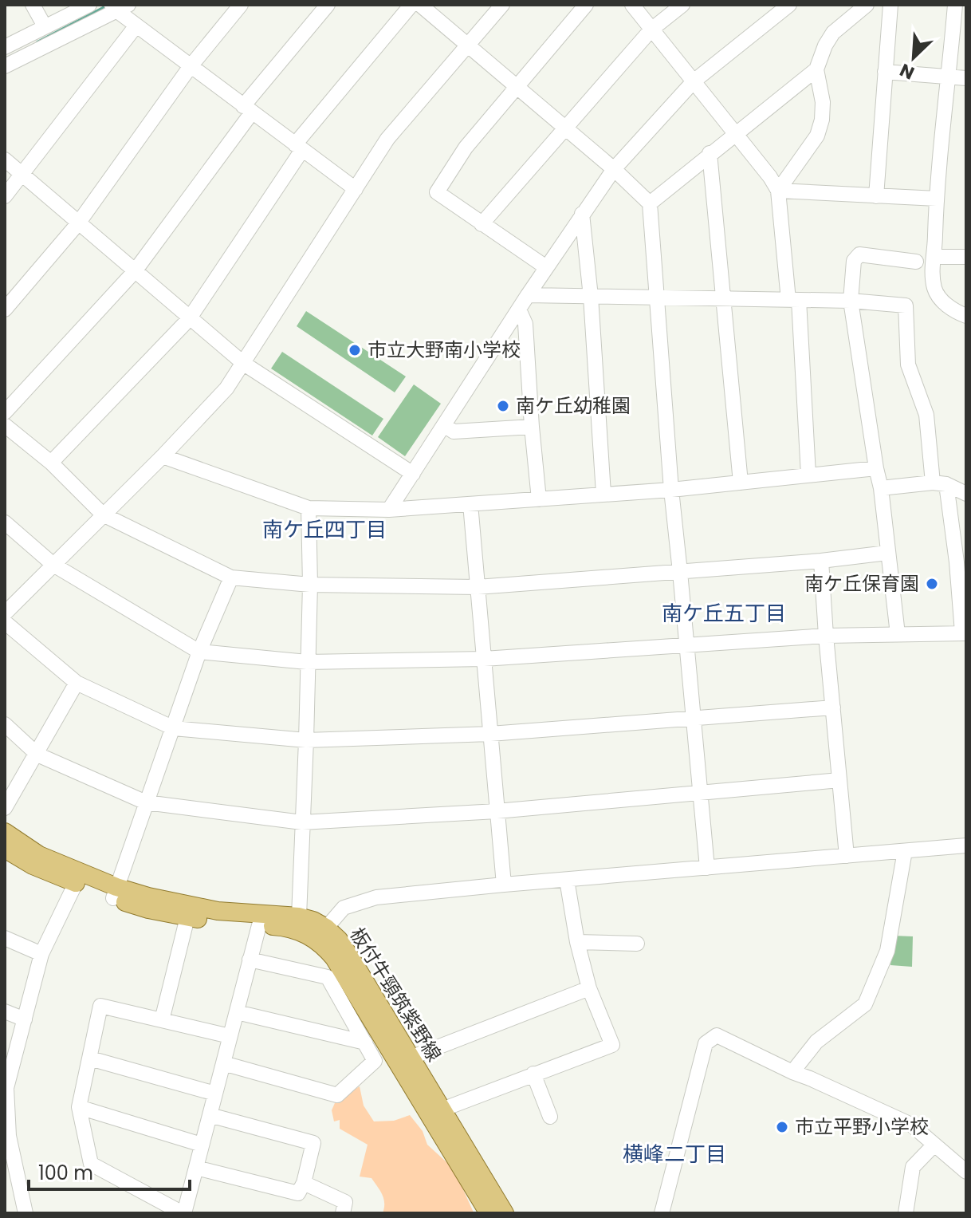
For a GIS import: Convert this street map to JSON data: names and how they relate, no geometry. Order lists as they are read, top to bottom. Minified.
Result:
{"streets":{"main road":["板付牛頸筑紫野線"]},"districts":["南ケ丘四丁目","南ケ丘五丁目","横峰二丁目"],"places":["市立大野南小学校","南ケ丘幼稚園","南ケ丘保育園","市立平野小学校"],"scale_bar":"100 m","north":"bottom left"}
